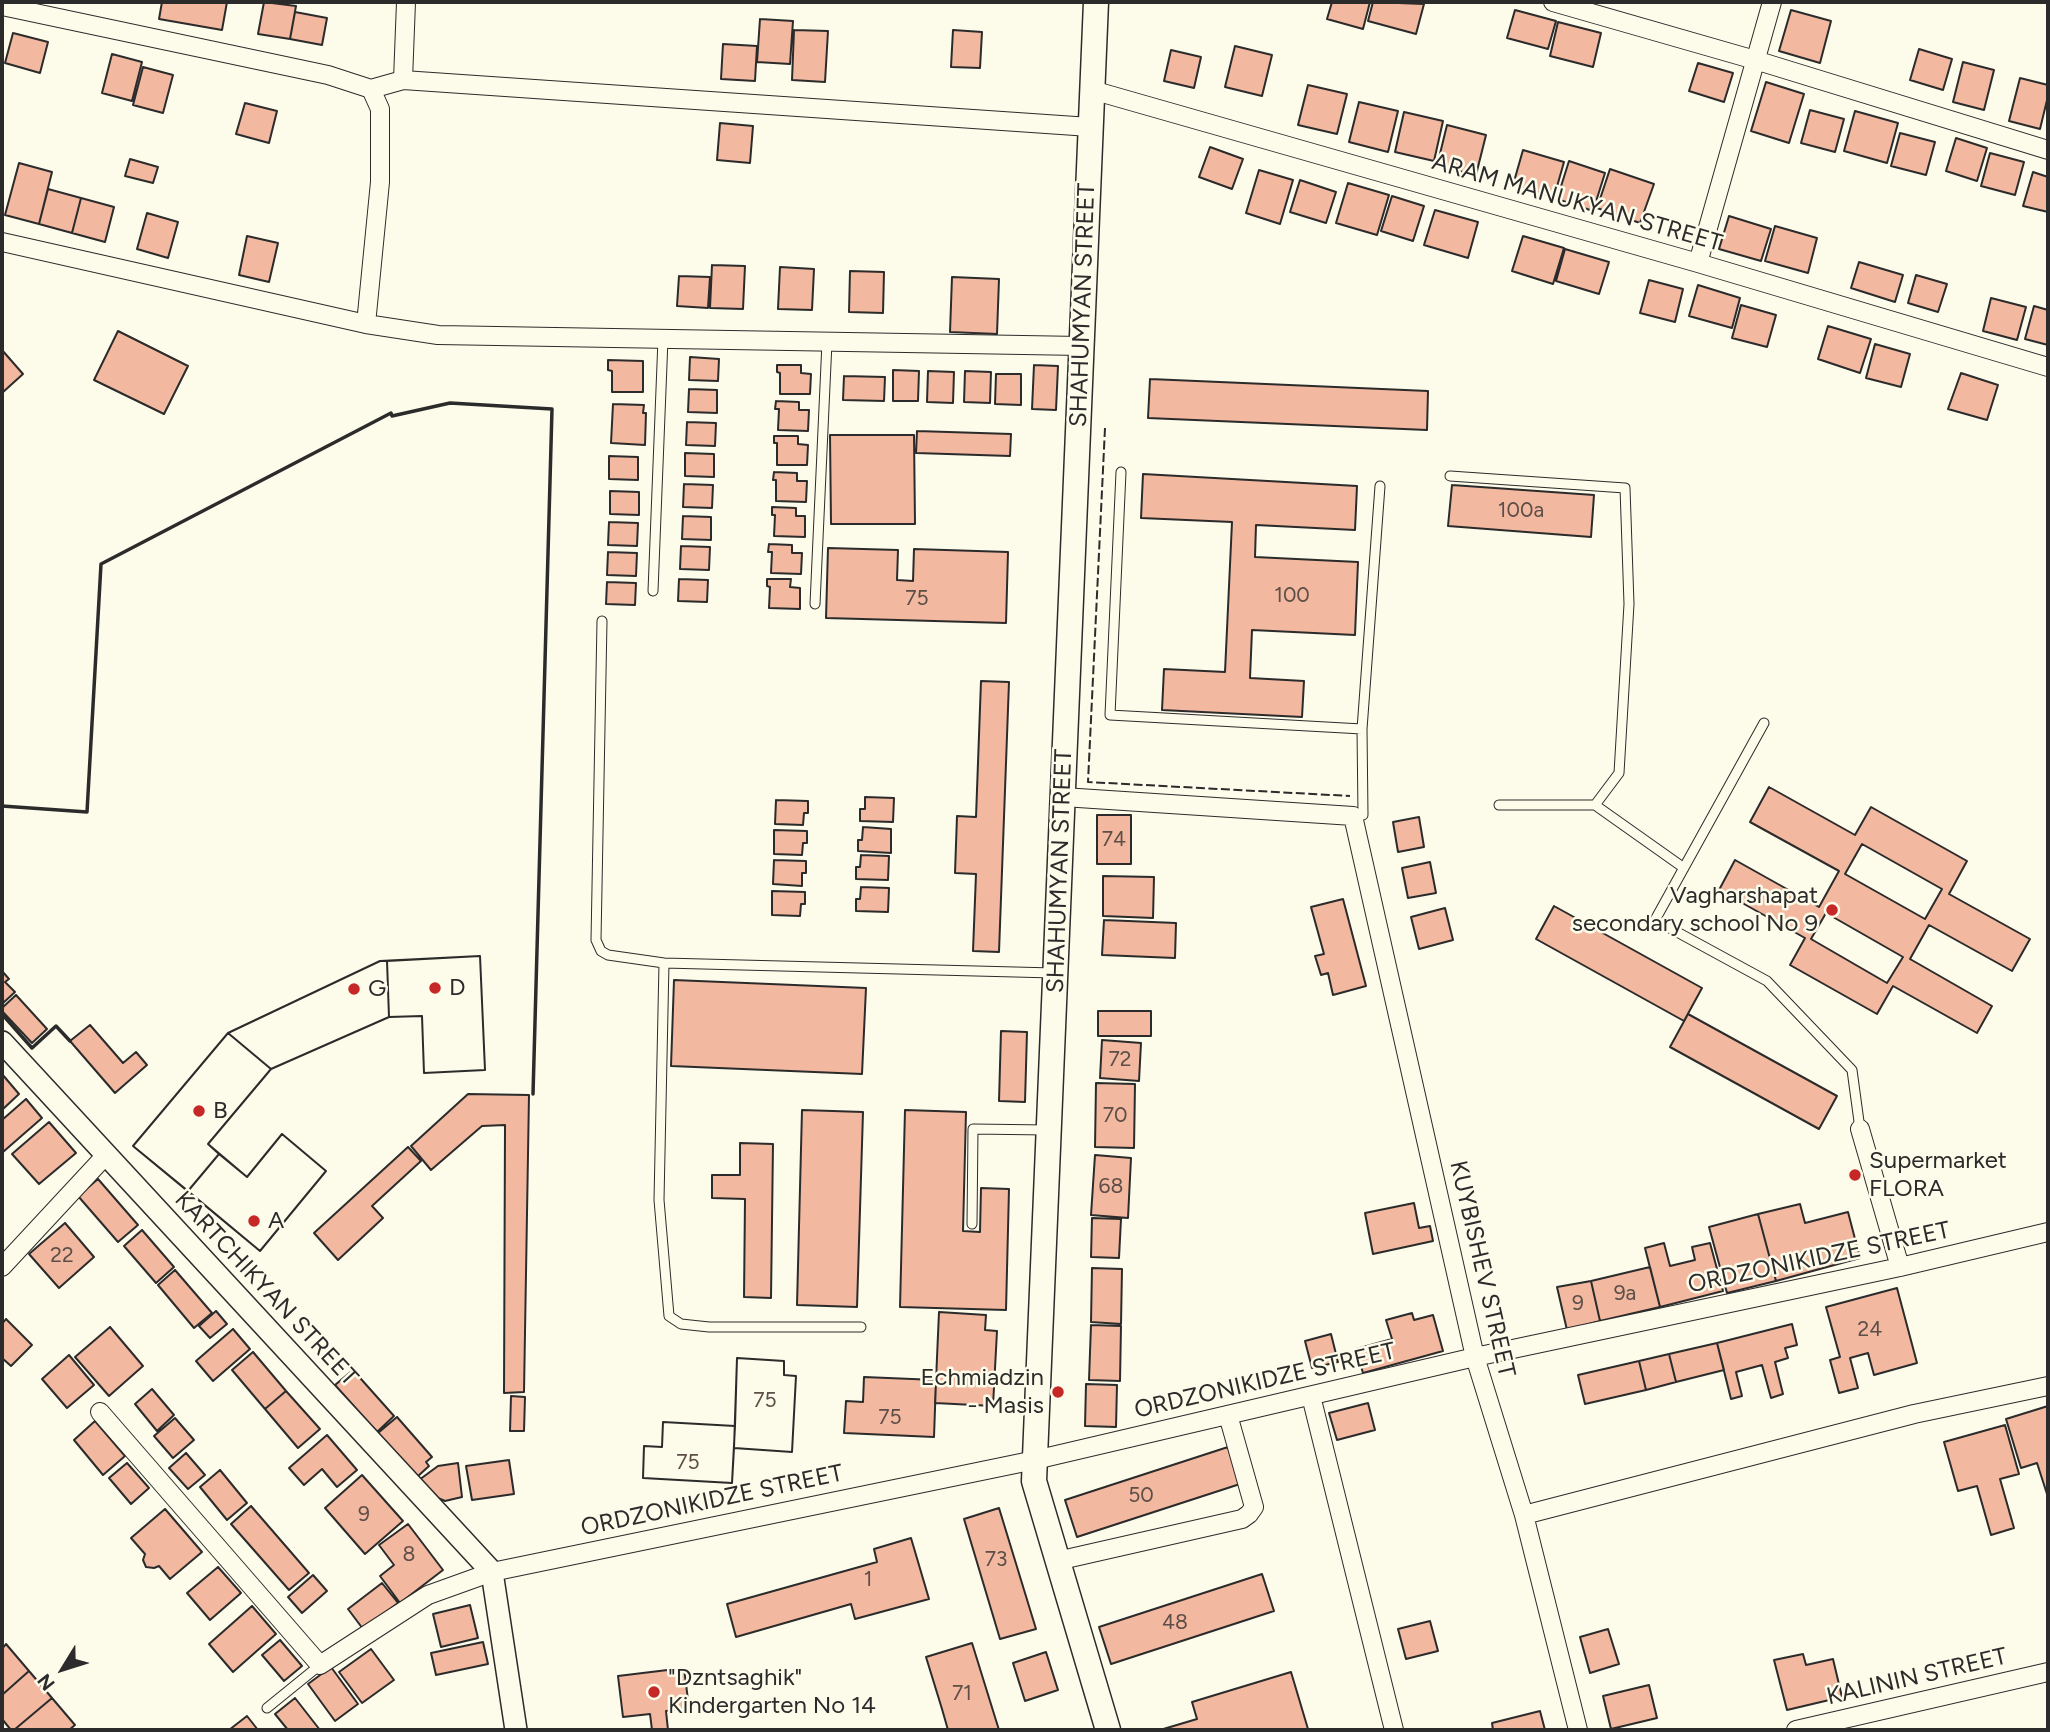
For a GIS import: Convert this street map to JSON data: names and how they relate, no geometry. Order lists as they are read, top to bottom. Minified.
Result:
{"streets":{"main road":["SHAHUMYAN STREET"],"street":["ARAM MANUKYAN STREET","ORDZONIKIDZE STREET","KUYBISHEV STREET","KARTCHIKYAN STREET","KALININ STREET"]},"crossings":[["ARAM MANUKYAN STREET","SHAHUMYAN STREET"],["SHAHUMYAN STREET","ORDZONIKIDZE STREET"],["ORDZONIKIDZE STREET","KUYBISHEV STREET"],["ORDZONIKIDZE STREET","KARTCHIKYAN STREET"]],"places":["Vagharshapat secondary school No 9","D","G","B","Supermarket FLORA","A","Echmiadzin - Masis","\"Dzntsaghik\" Kindergarten No 14"],"house_numbers":["100a","100","75","74","72","70","68","22","9a","9","24","75","75","75","50","9","8","73","1","48","71"],"north":"bottom left"}
